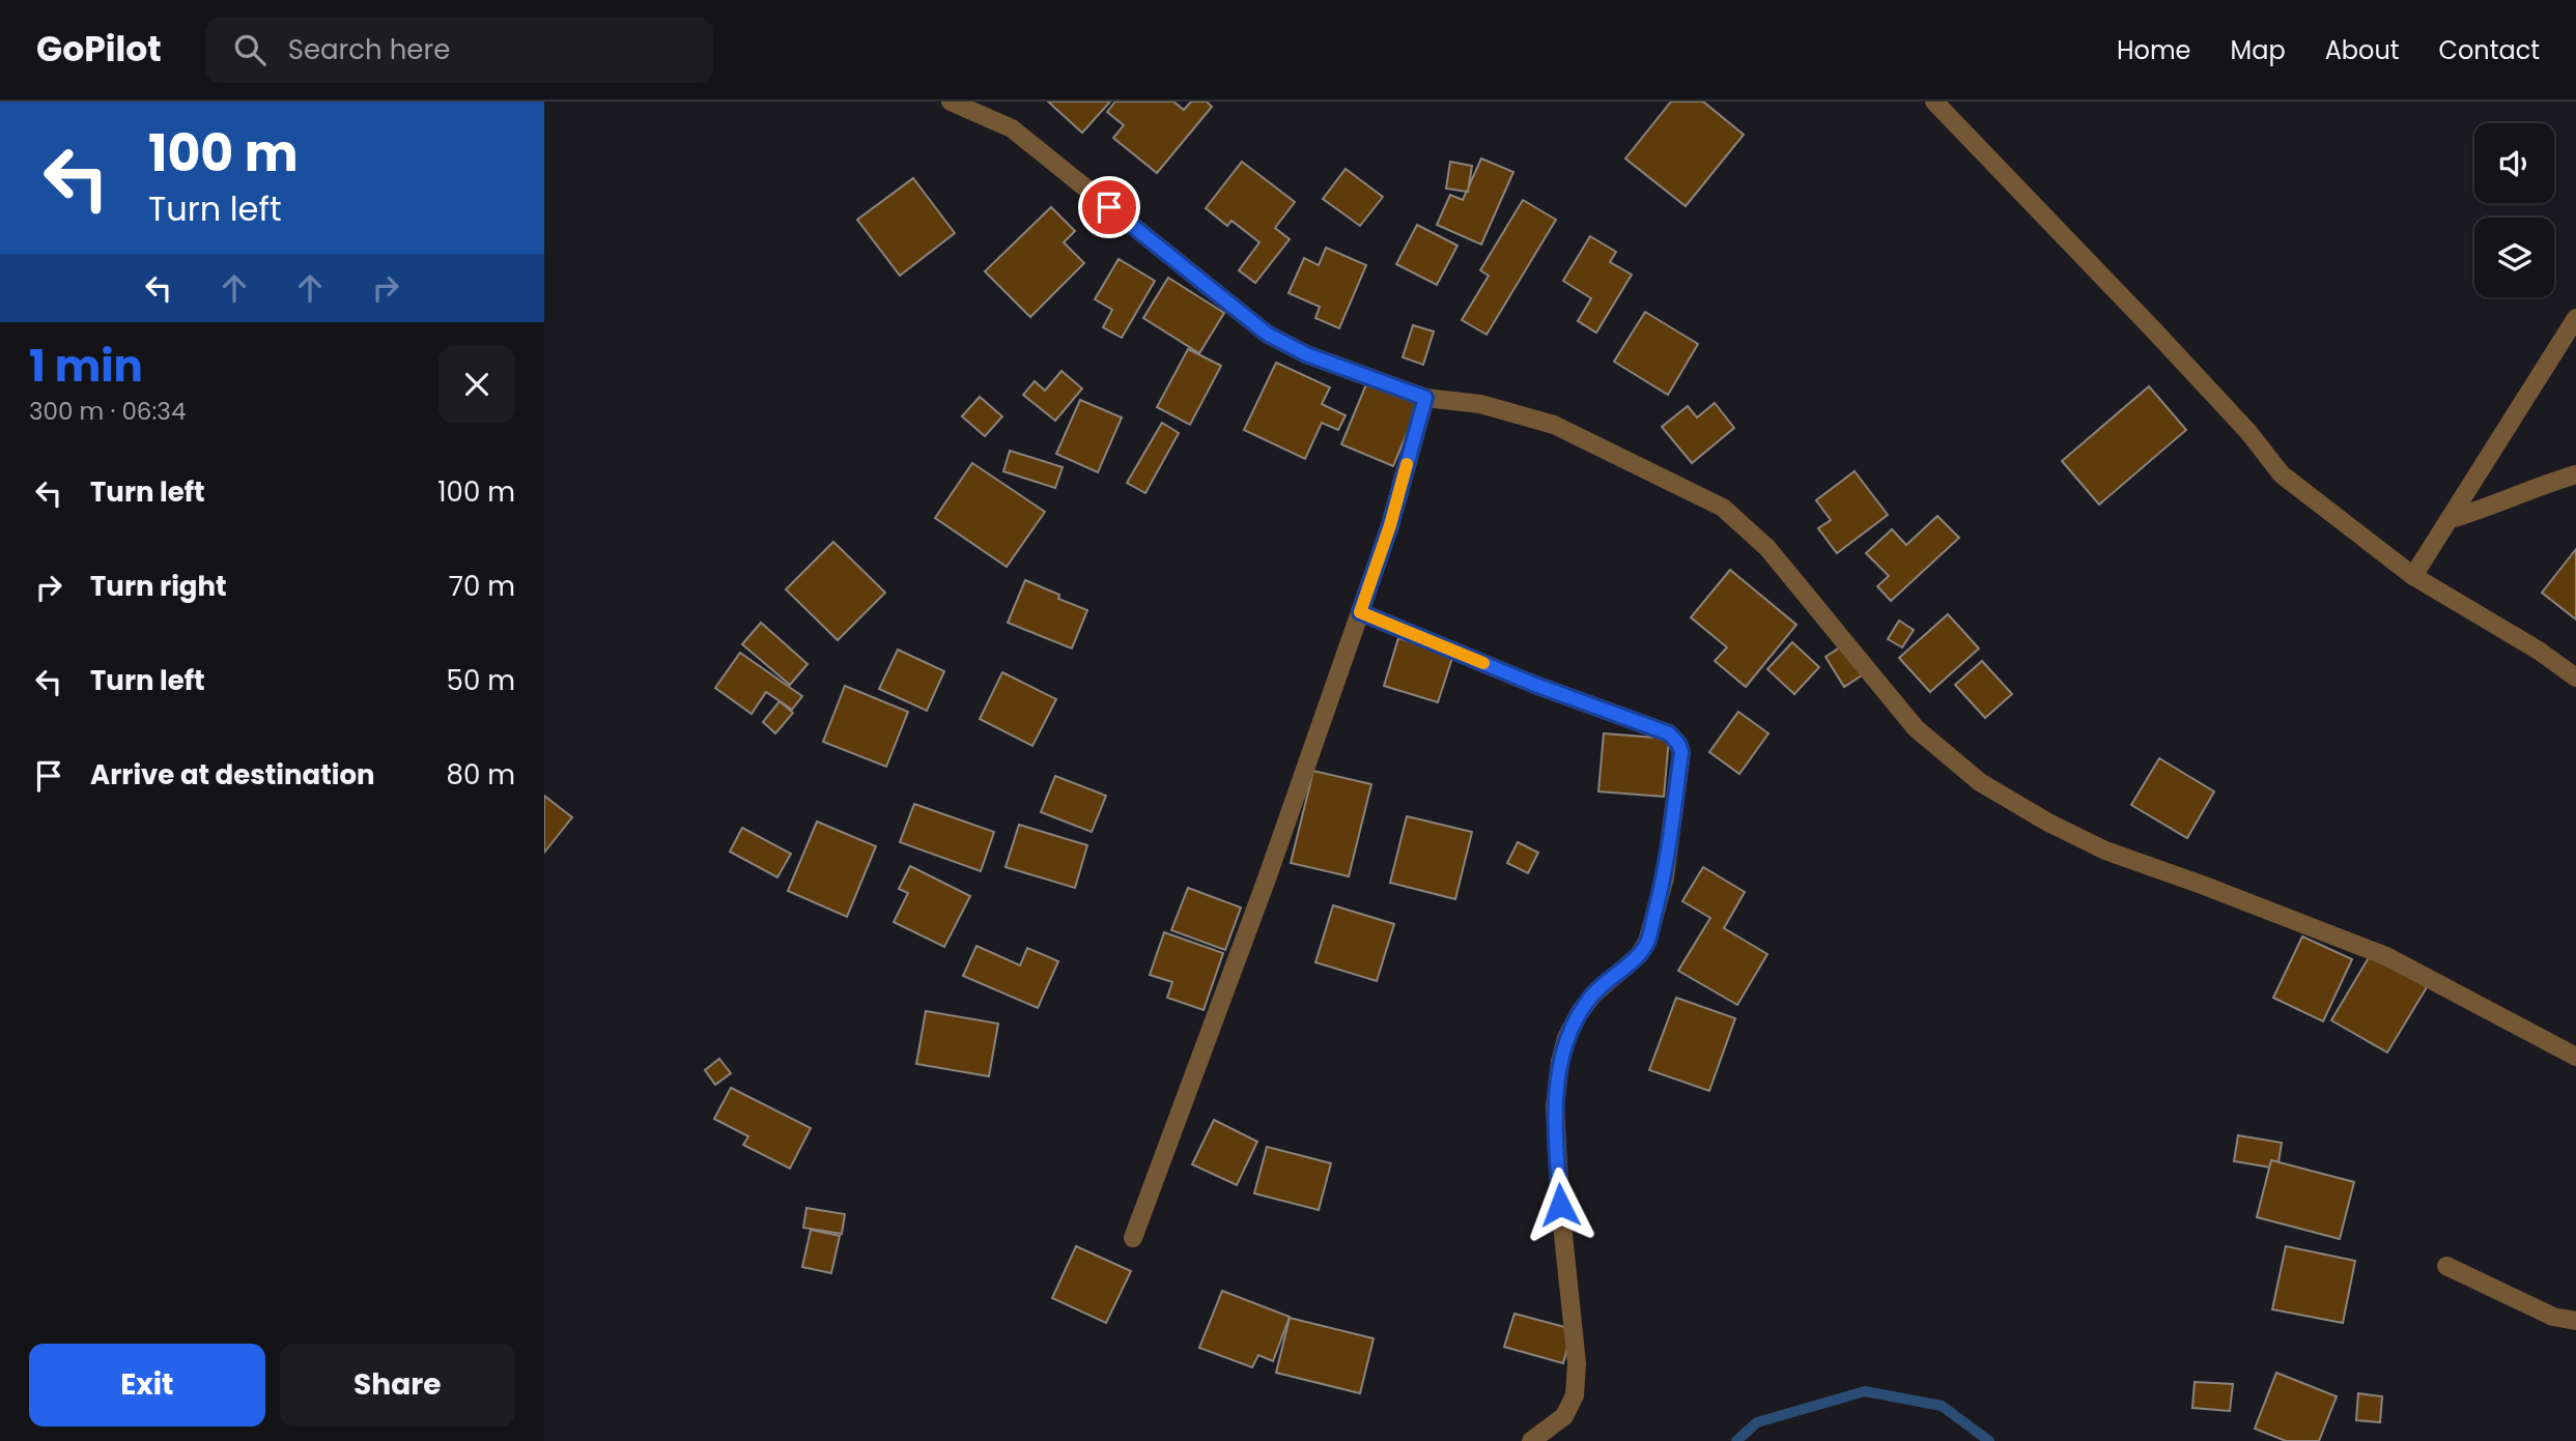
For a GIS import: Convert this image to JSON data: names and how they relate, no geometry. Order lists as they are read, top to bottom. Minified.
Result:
{"page":{"header":"GoPilot","search":"Search here","nav":["Home","Map","About","Contact"],"turn":["100 m","Turn left"],"heading":["1 min","300 m · 06:34"],"list":[{"name":"Turn left","value":"100 m"},{"name":"Turn right","value":"70 m"},{"name":"Turn left","value":"50 m"},{"name":"Arrive at destination","value":"80 m"}],"buttons":["Exit","Share"]}}
